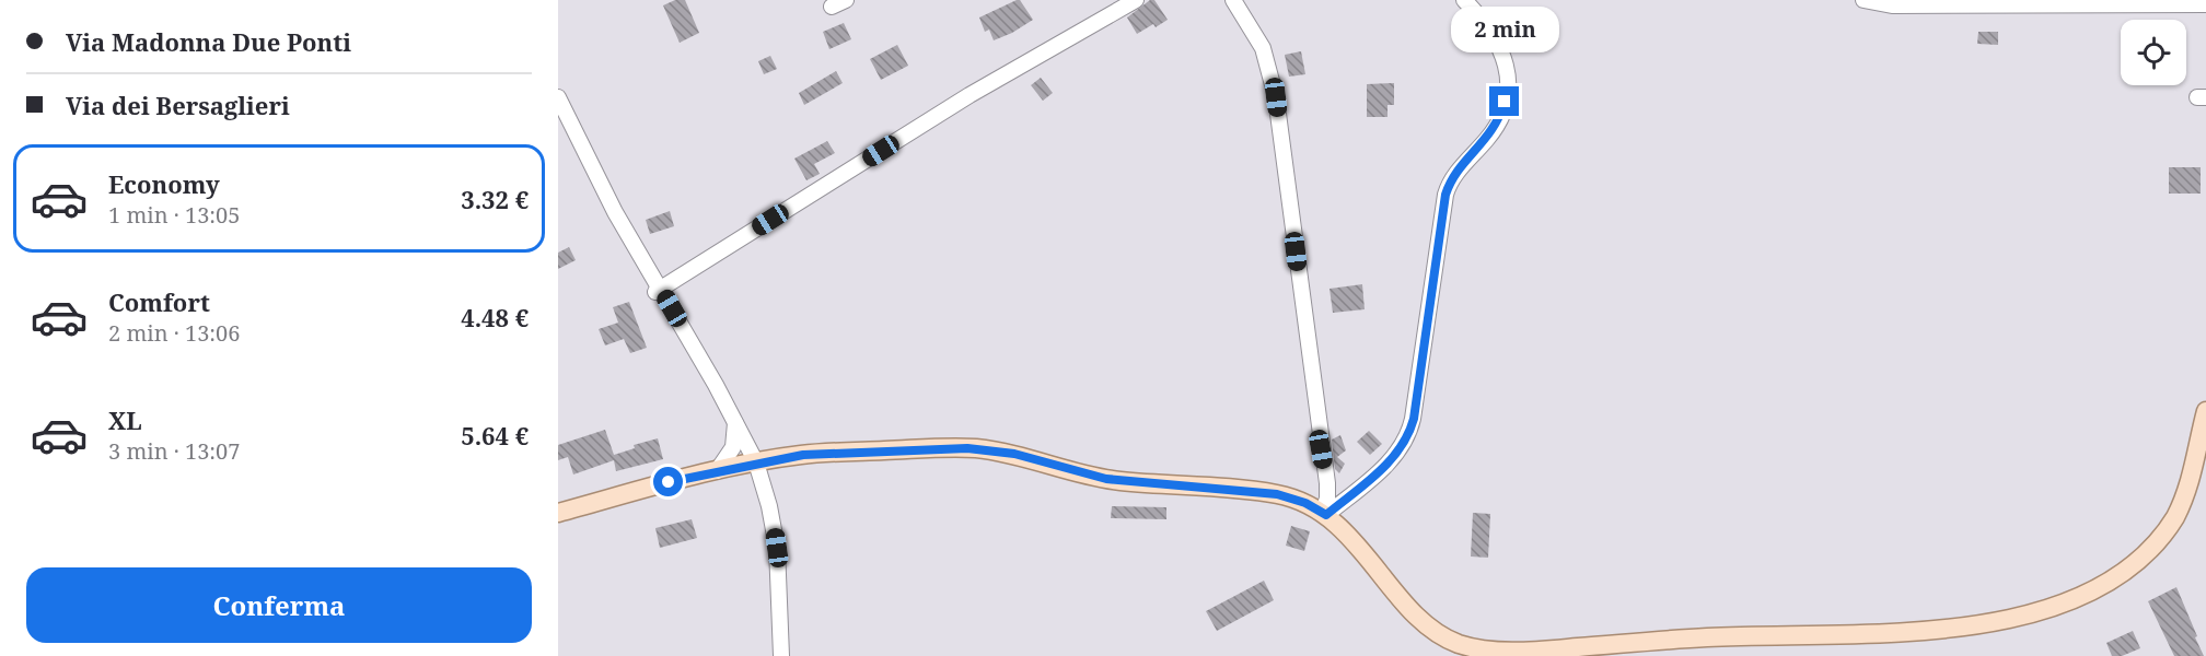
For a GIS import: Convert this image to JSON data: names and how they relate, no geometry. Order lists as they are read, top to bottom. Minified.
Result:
{"page":{"banner":["Via Madonna Due Ponti","Via dei Bersaglieri"],"bubble":"2 min","list":[{"name":"Economy","note":"1 min · 13:05","value":"3.32 €"},{"name":"Comfort","note":"2 min · 13:06","value":"4.48 €"},{"name":"XL","note":"3 min · 13:07","value":"5.64 €"}],"buttons":"Conferma"}}
